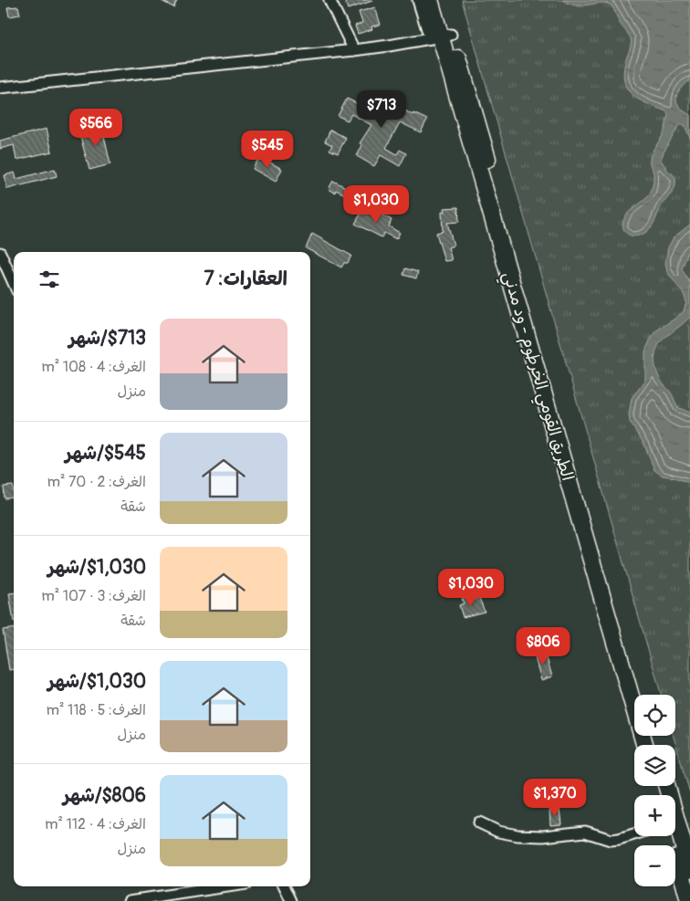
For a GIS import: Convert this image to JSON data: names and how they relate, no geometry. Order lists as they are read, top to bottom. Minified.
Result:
{"streets":{"highway":["الطريق القومي الخرطوم - ود مدني"]},"page":{"price":["$713","$566","$545","$1,030","$1,030","$806","$1,370"],"heading":"العقارات: 7","list":[{"name":"$713/شهر","note":"الغرف: 4 · 108 m² · منزل"},{"name":"$545/شهر","note":"الغرف: 2 · 70 m² · شقة"},{"name":"$1,030/شهر","note":"الغرف: 3 · 107 m² · شقة"},{"name":"$1,030/شهر","note":"الغرف: 5 · 118 m² · منزل"},{"name":"$806/شهر","note":"الغرف: 4 · 112 m² · منزل"}],"map_buttons":["+","−"]}}
